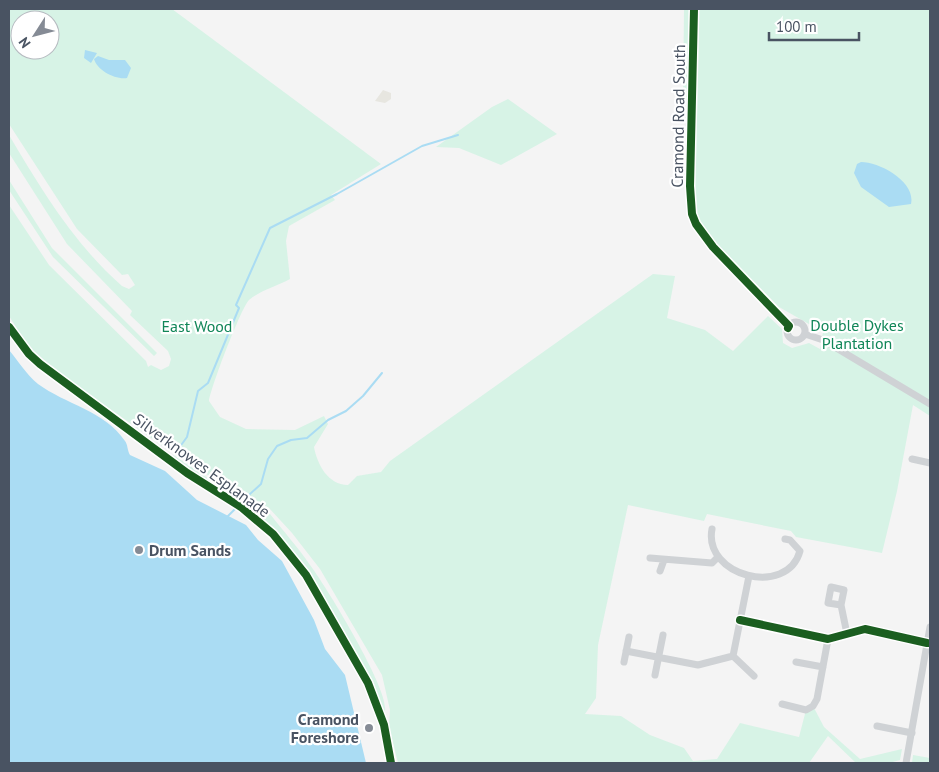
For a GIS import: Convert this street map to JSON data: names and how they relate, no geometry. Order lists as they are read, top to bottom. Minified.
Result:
{"streets":{"street":["Cramond Road South","Silverknowes Esplanade"]},"parks":["Double Dykes Plantation","East Wood"],"places":["Drum Sands","Cramond Foreshore"],"scale_bar":"100 m","north":"bottom left"}
